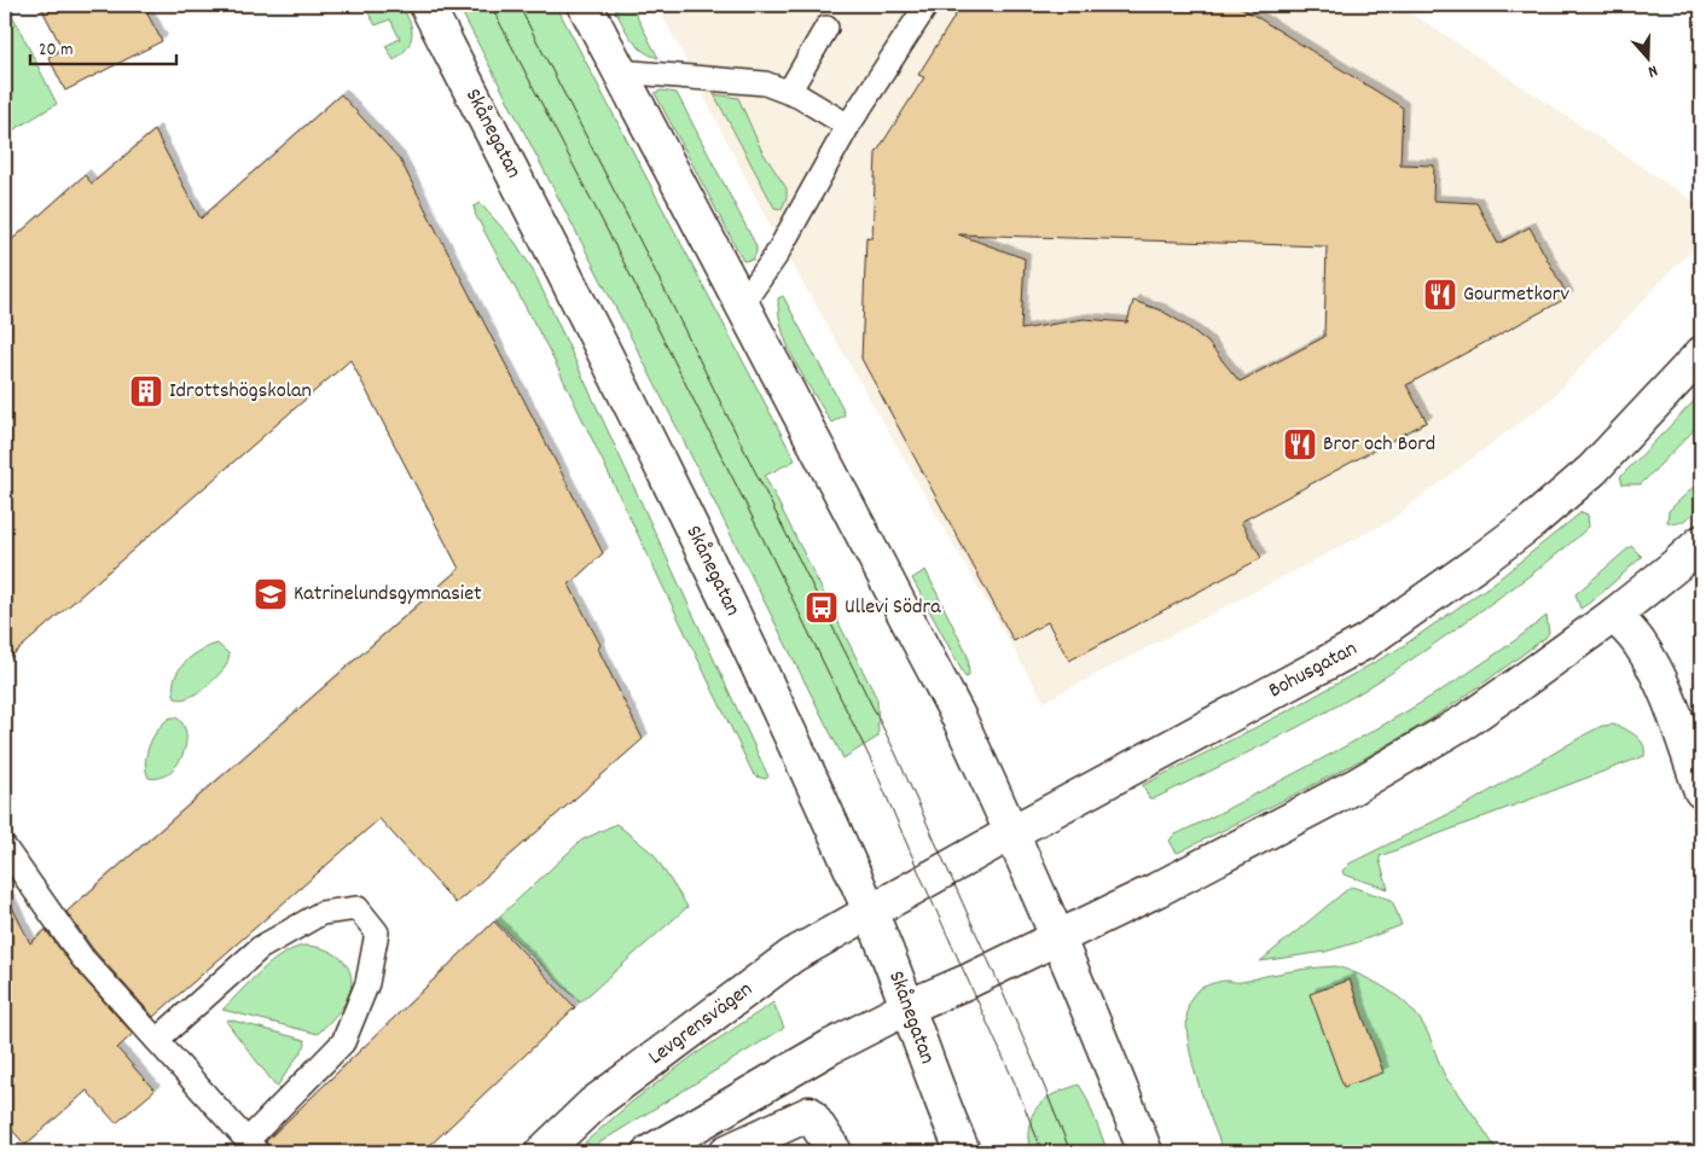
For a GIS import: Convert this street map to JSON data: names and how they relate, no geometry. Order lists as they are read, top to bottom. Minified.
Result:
{"streets":{"street":["Skånegatan","Bohusgatan","Levgrensvägen"]},"crossings":[["Skånegatan","Bohusgatan"],["Skånegatan","Levgrensvägen"],["Bohusgatan","Levgrensvägen"]],"places":{"restaurant":["Gourmetkorv","Bror och Bord"],"building":["Idrottshögskolan"],"school or university":["Katrinelundsgymnasiet"],"bus stop":["Ullevi Södra"]},"scale_bar":"20 m","north":"bottom"}
